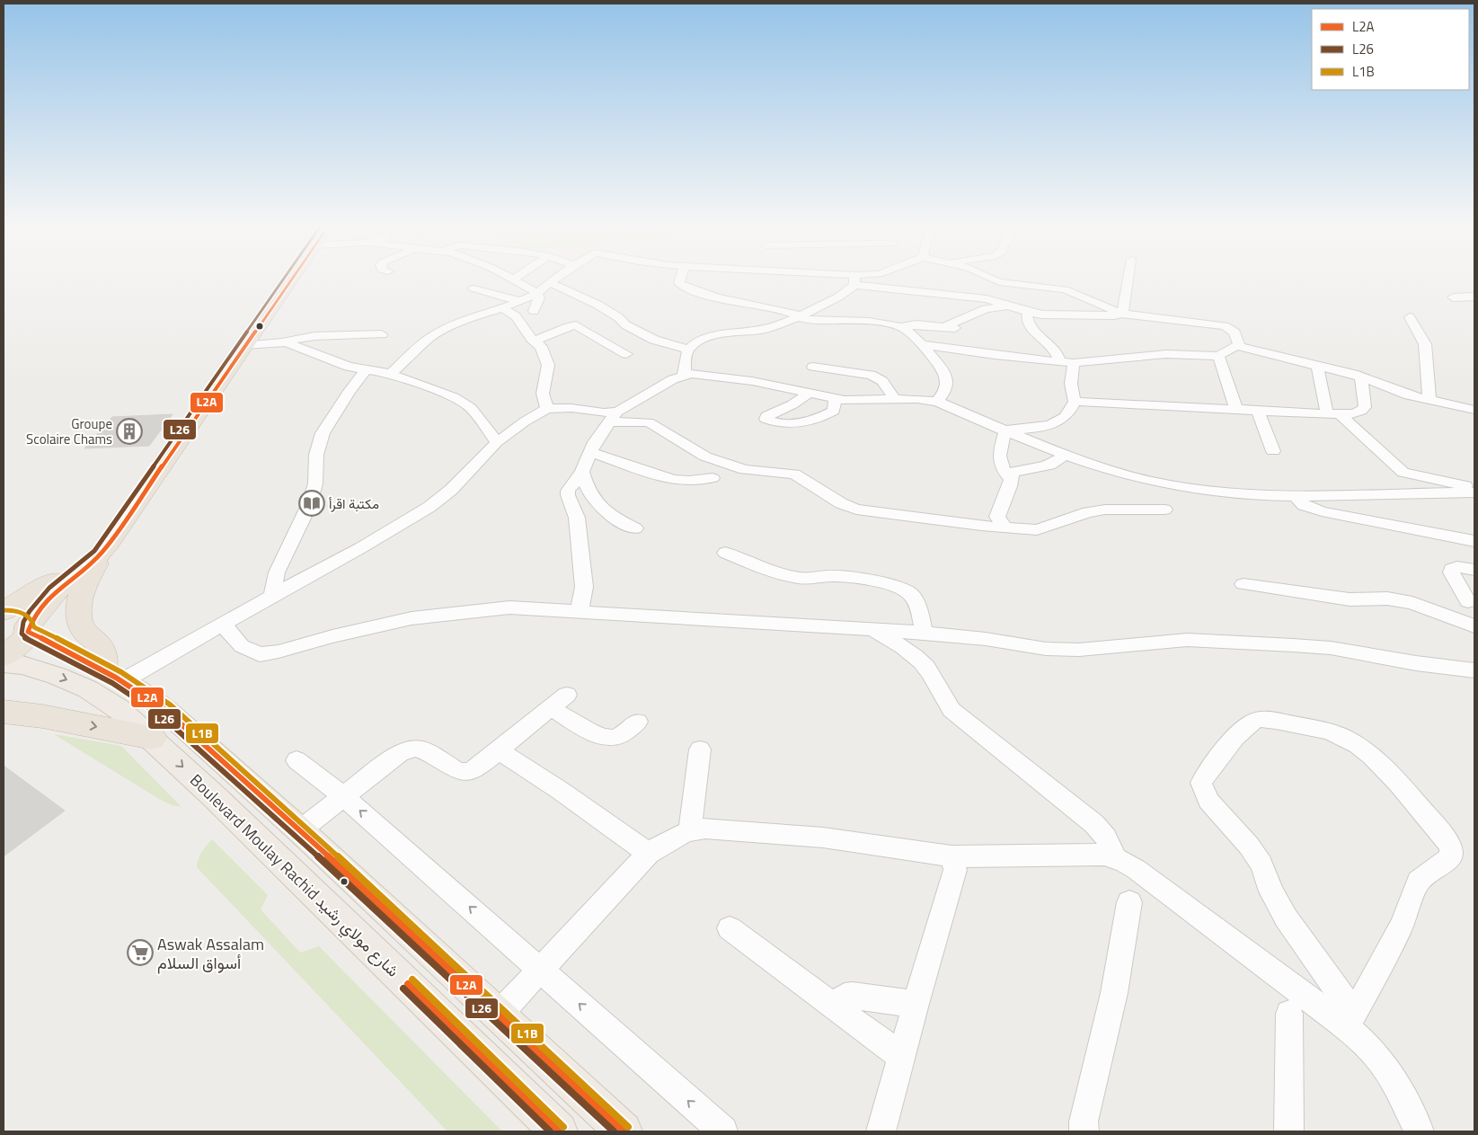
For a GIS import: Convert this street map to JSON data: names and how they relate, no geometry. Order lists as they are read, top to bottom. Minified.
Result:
{"streets":{"main road":["Boulevard Moulay Rachid شارع مولاي رشيد"]},"places":{"building":["Groupe Scolaire Chams"],"library":["مكتبة اقرأ"],"supermarket":["Aswak Assalam أسواق السلام"]},"lines":["transit line L2A","transit line L26","transit line L1B"],"legend":["L2A","L26","L1B"]}
